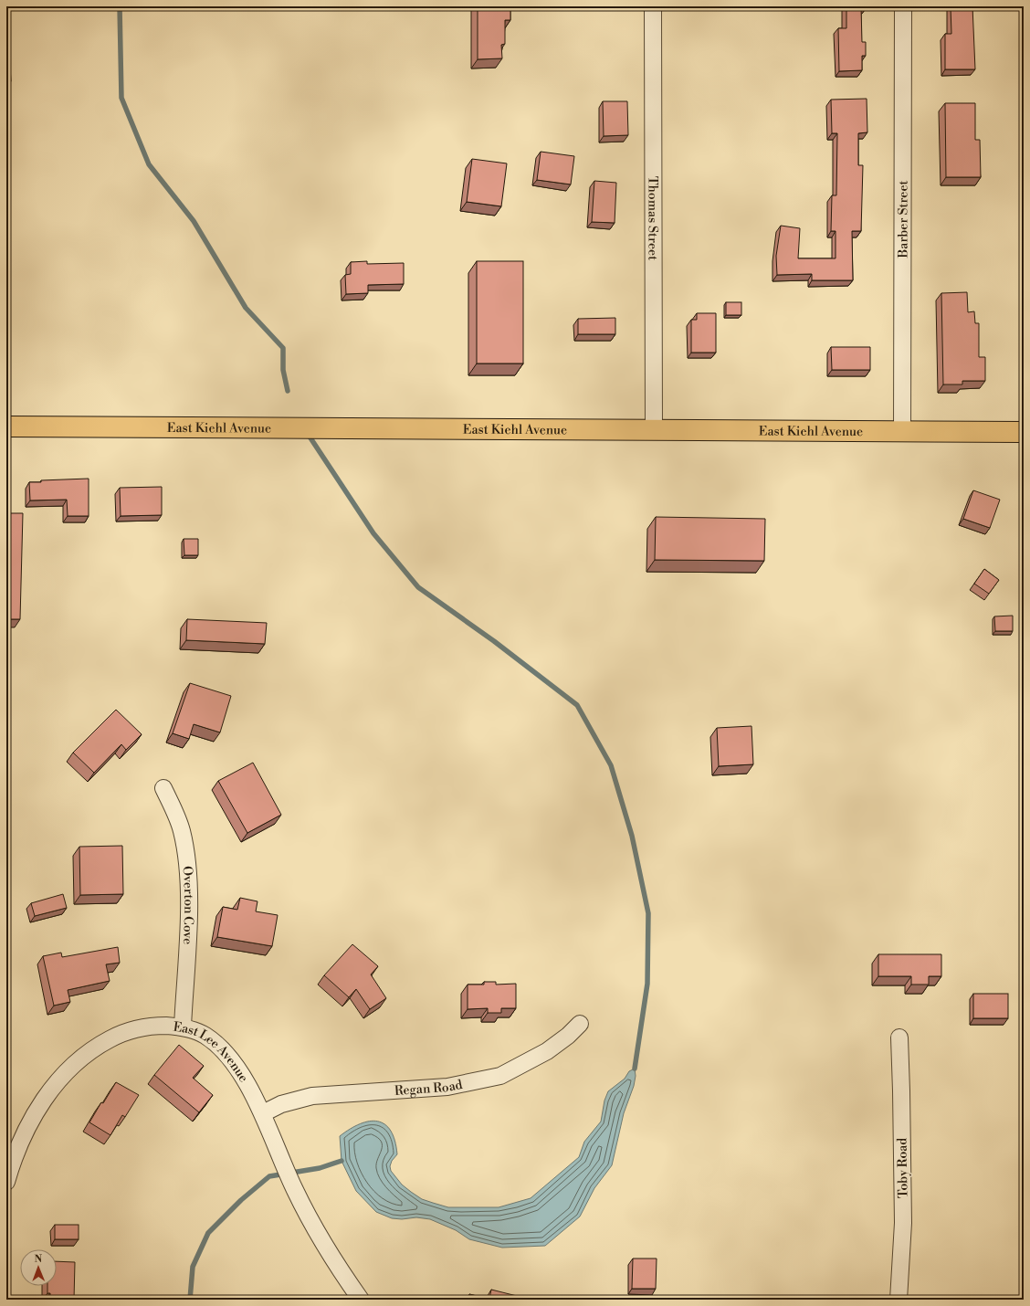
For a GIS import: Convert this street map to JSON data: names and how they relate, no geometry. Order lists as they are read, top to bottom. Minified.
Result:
{"streets":{"main road":["East Kiehl Avenue"],"street":["Thomas Street","Barber Street","Overton Cove","East Lee Avenue","Regan Road","Toby Road"]},"crossings":[["Thomas Street","East Kiehl Avenue"],["Barber Street","East Kiehl Avenue"],["Overton Cove","East Lee Avenue"],["East Lee Avenue","Regan Road"]],"north":"top"}
